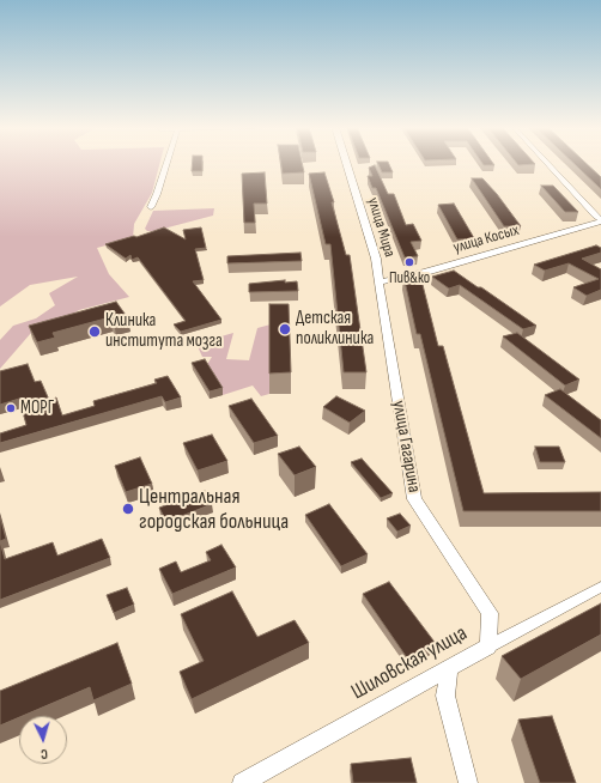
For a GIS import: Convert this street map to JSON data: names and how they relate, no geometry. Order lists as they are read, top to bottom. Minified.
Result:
{"streets":{"street":["улица Мира","улица Косых","улица Гагарина","Шиловская улица"]},"crossings":[["улица Мира","улица Косых"],["улица Мира","улица Гагарина"],["улица Косых","улица Гагарина"],["улица Гагарина","Шиловская улица"]],"places":["Пив&ко","Детская поликлиника","Клиника института мозга","МОРГ","Центральная городская больница"],"north":"bottom"}
